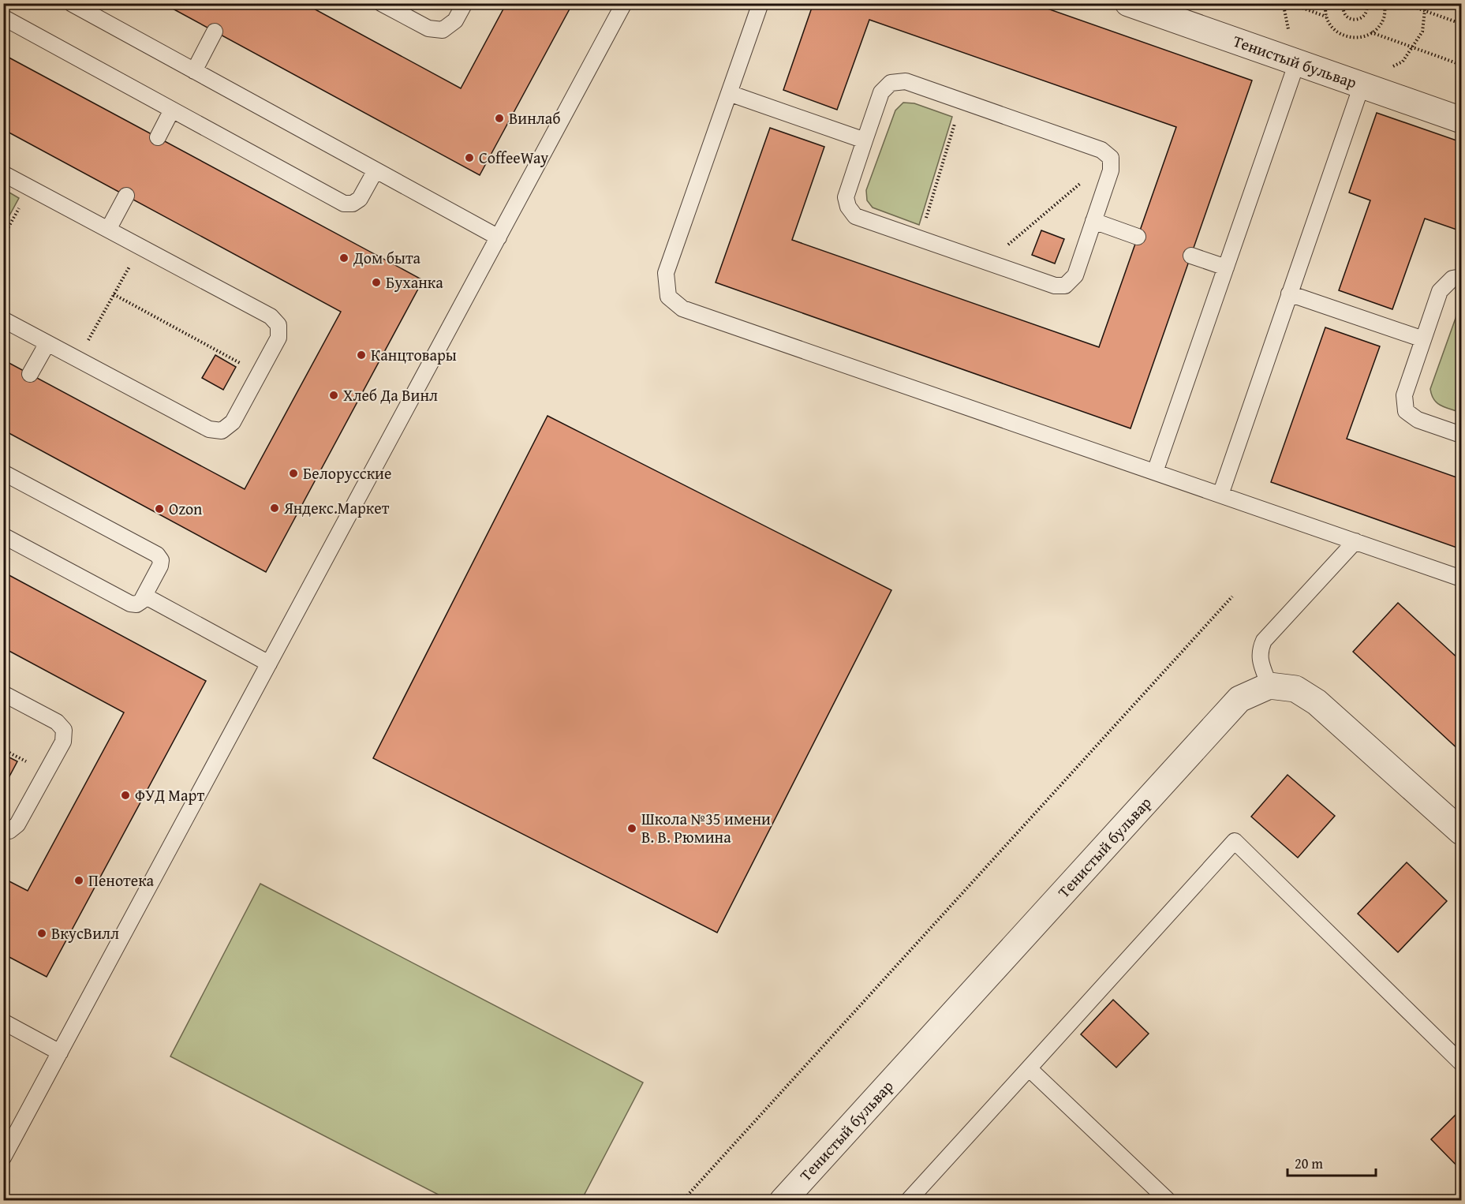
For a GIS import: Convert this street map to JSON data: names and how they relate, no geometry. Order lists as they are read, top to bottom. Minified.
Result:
{"streets":{"street":["Тенистый бульвар"]},"places":["Винлаб","CoffeeWay","Дом быта","Буханка","Канцтовары","Хлеб Да Винл","Белорусские","Яндекс.Маркет","Ozon","ФУД Март","Школа №35 имени В. В. Рюмина","Пенотека","ВкусВилл"],"scale_bar":"20 m"}
